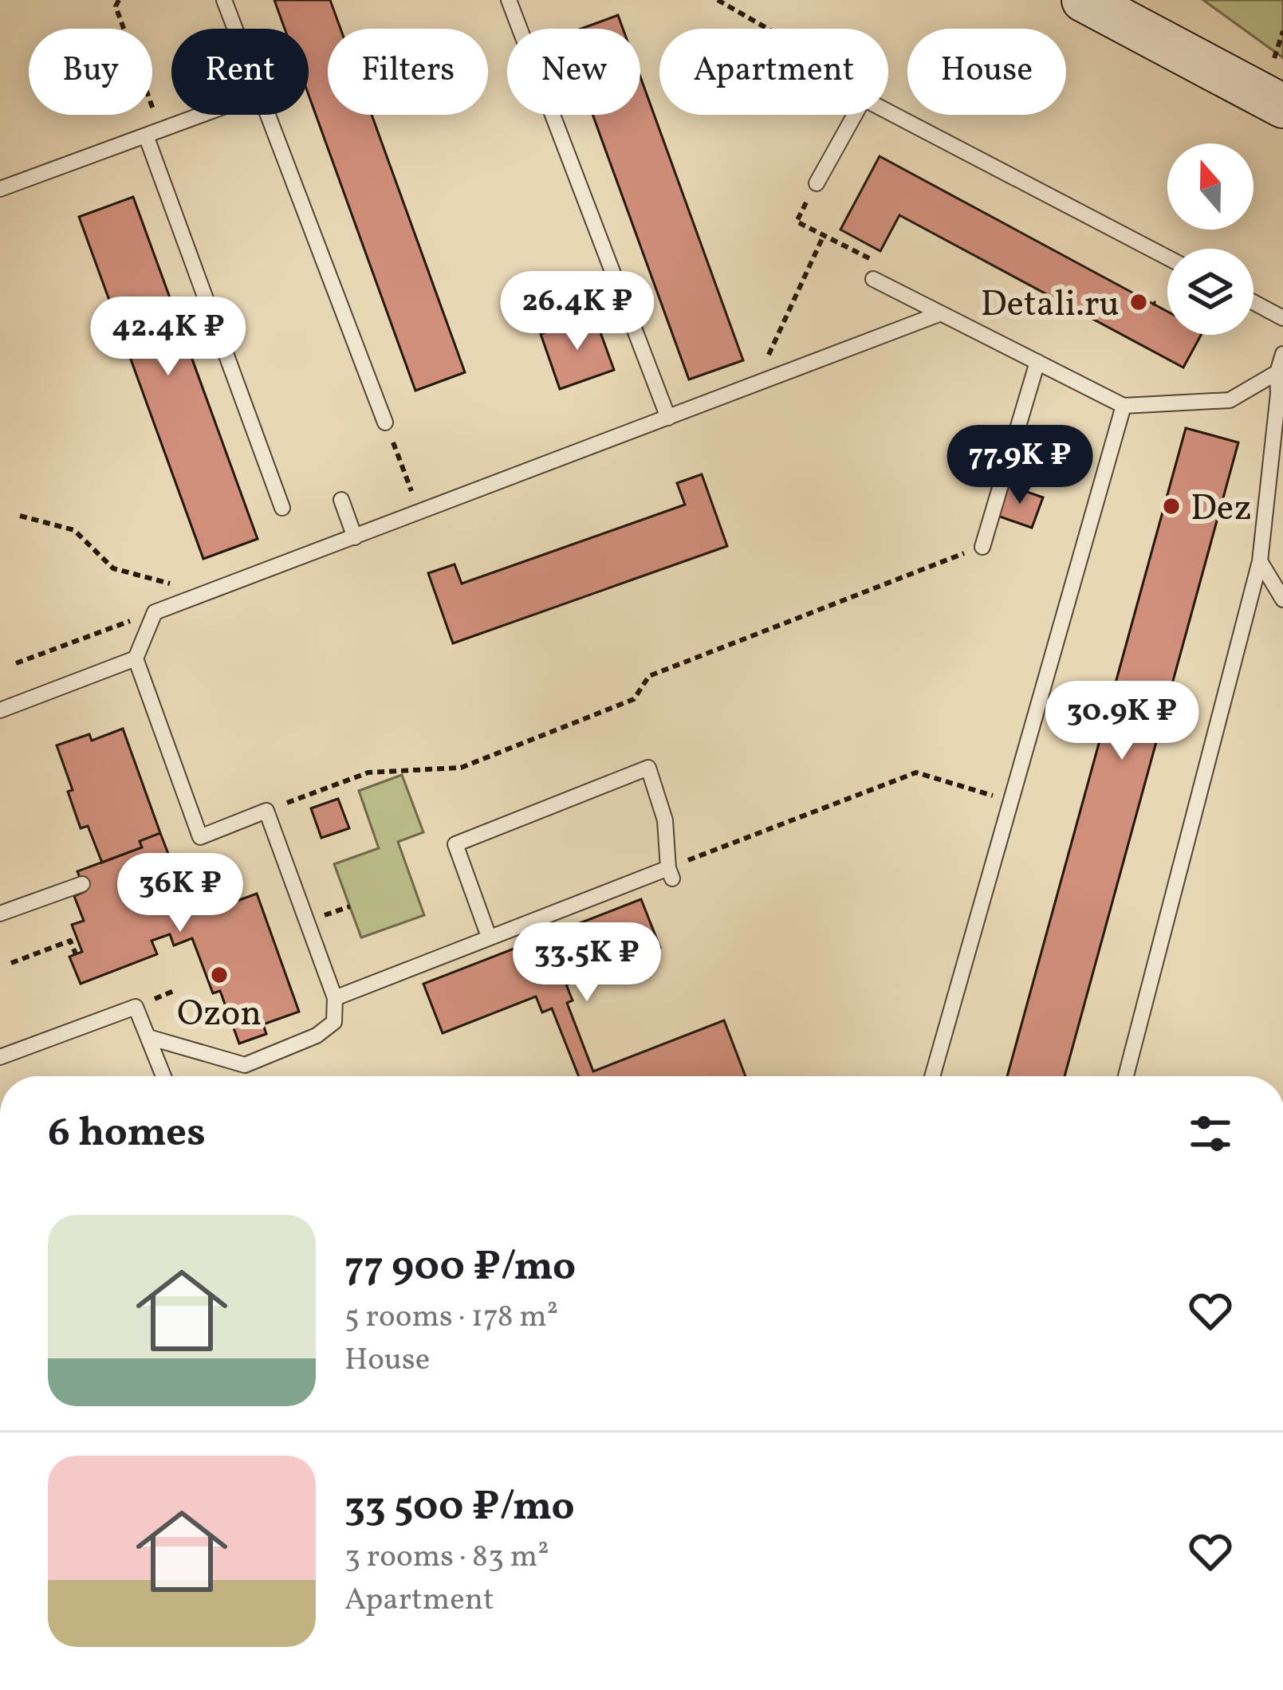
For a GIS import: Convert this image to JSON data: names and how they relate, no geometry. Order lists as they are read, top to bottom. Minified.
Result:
{"places":["Detali.ru","Dez","Ozon"],"north":"top","page":{"chip":["Buy","Rent","Filters","New","Apartment","House"],"price":["26.4K ₽","42.4K ₽","77.9K ₽","30.9K ₽","36K ₽","33.5K ₽"],"heading":"6 homes","list":[{"name":"77 900 ₽/mo","note":"5 rooms · 178 m² · House"},{"name":"33 500 ₽/mo","note":"3 rooms · 83 m² · Apartment"}]}}
